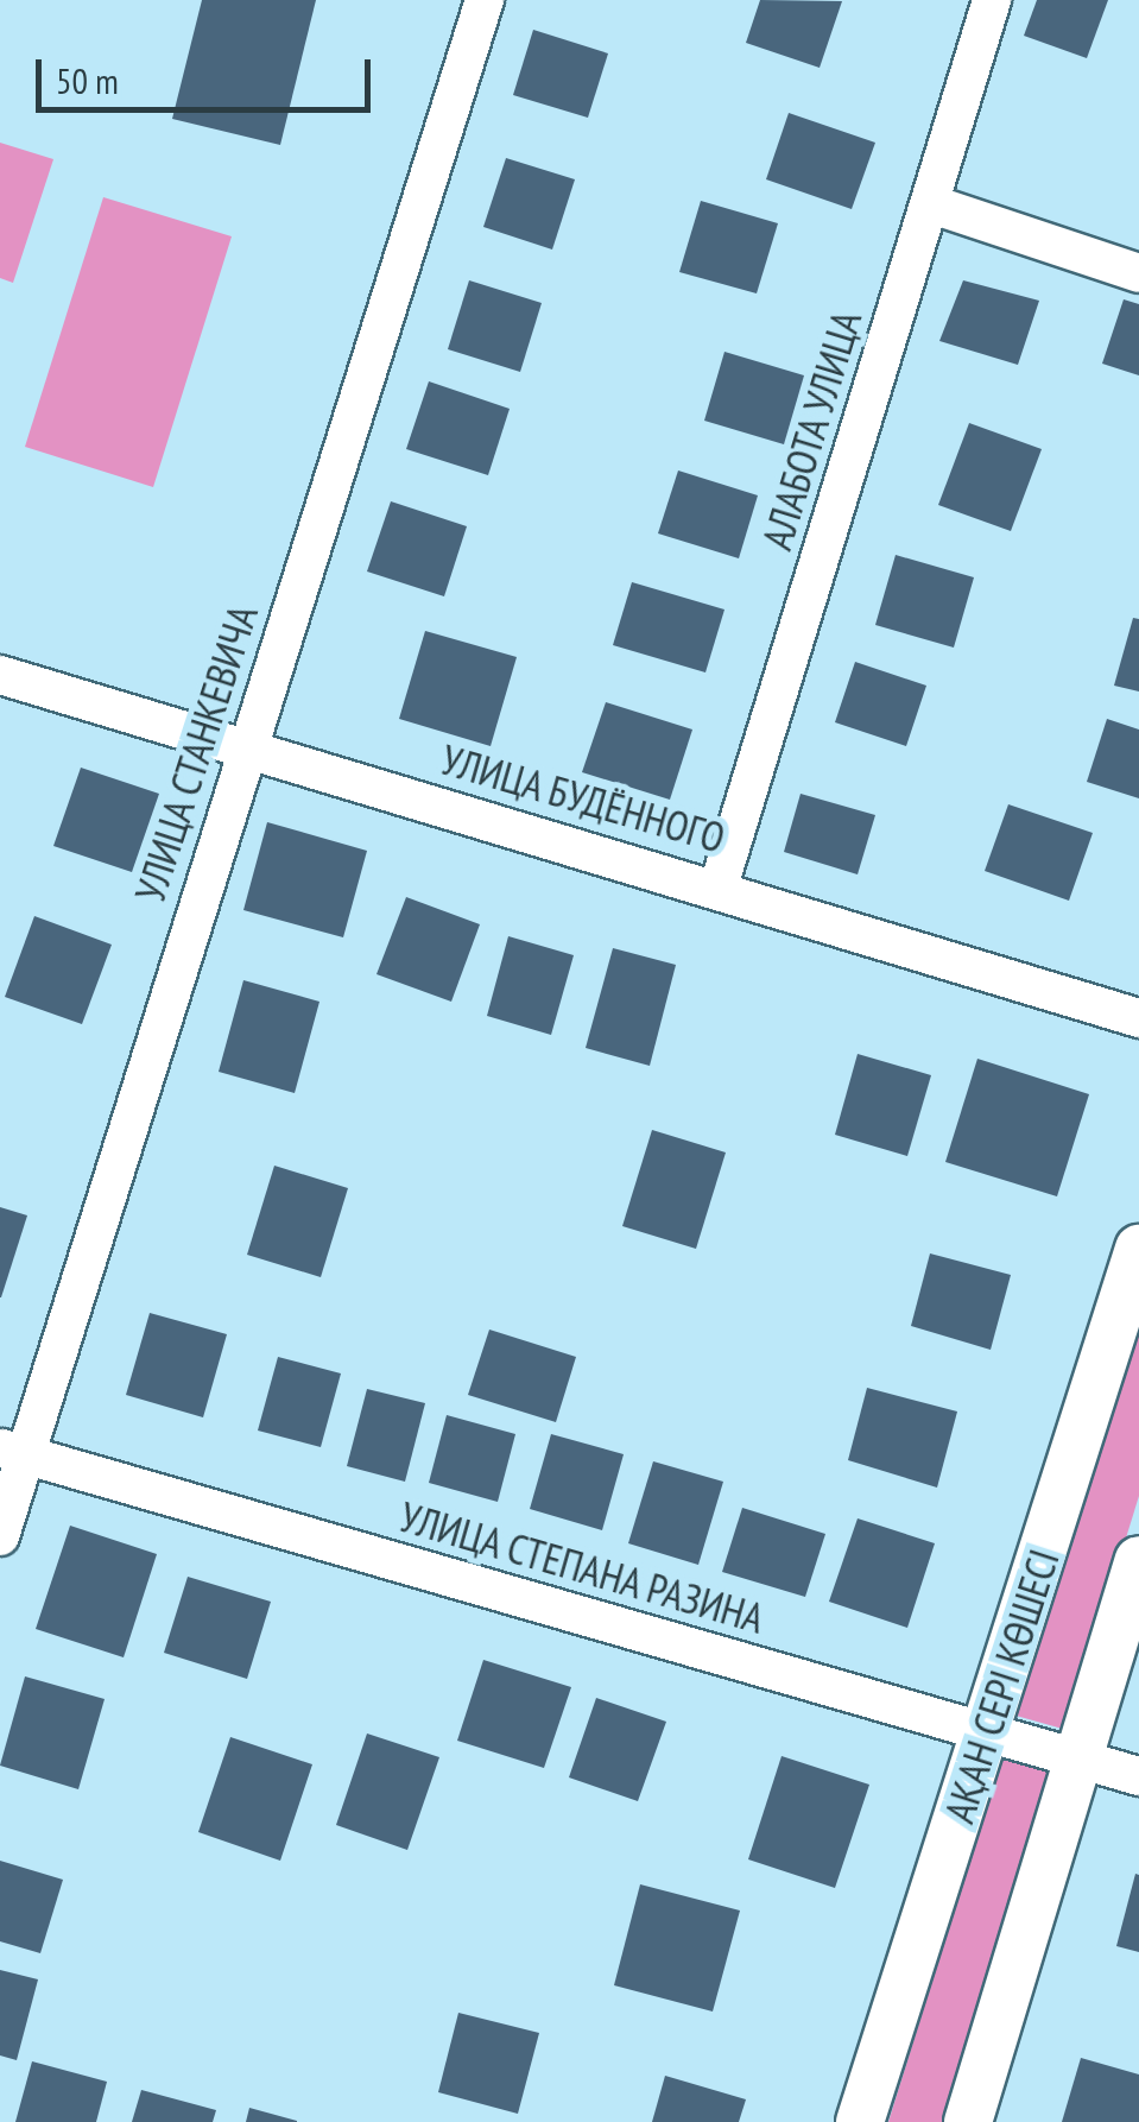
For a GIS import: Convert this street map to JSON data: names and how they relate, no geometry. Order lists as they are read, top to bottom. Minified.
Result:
{"streets":{"street":["АЛАБОТА УЛИЦА","УЛИЦА СТАНКЕВИЧА","УЛИЦА БУДЁННОГО","УЛИЦА СТЕПАНА РАЗИНА","АҚАН СЕРІ КӨШЕСІ"]},"crossings":[["АЛАБОТА УЛИЦА","УЛИЦА БУДЁННОГО"],["УЛИЦА СТАНКЕВИЧА","УЛИЦА БУДЁННОГО"],["УЛИЦА СТАНКЕВИЧА","УЛИЦА СТЕПАНА РАЗИНА"],["УЛИЦА СТЕПАНА РАЗИНА","АҚАН СЕРІ КӨШЕСІ"]],"scale_bar":"50 m"}
